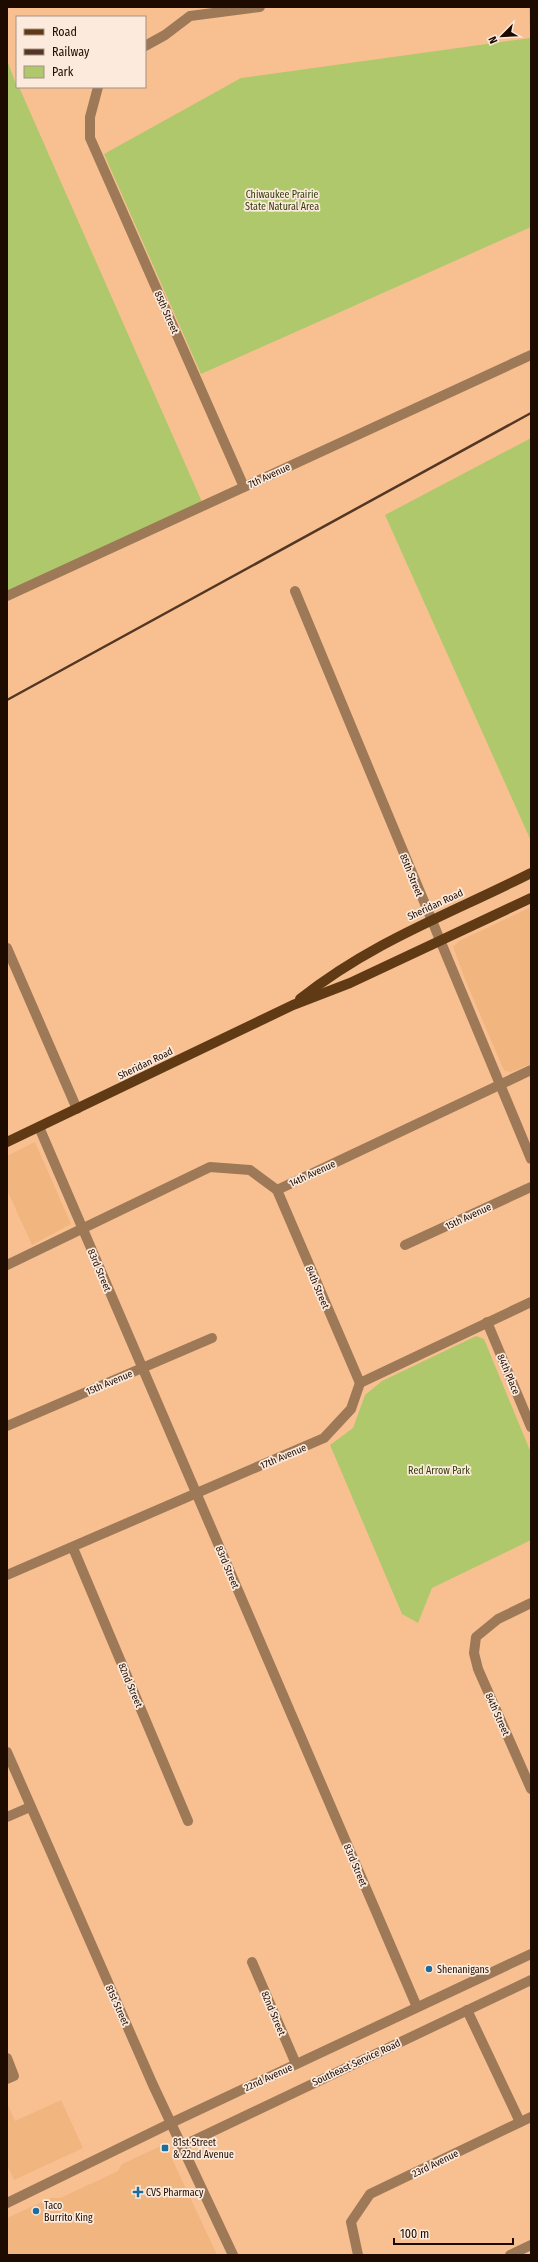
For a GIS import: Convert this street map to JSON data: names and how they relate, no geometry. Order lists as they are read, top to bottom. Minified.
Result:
{"streets":{"main road":["Sheridan Road"],"street":["85th Street","7th Avenue","14th Avenue","15th Avenue","83rd Street","84th Street","84th Place","17th Avenue","82nd Street","81st Street","Southeast Service Road","22nd Avenue","23rd Avenue"]},"crossings":[["85th Street","7th Avenue"],["85th Street","Sheridan Road"],["85th Street","14th Avenue"],["Sheridan Road","83rd Street"],["14th Avenue","83rd Street"],["14th Avenue","84th Street"],["15th Avenue","83rd Street"],["83rd Street","17th Avenue"],["83rd Street","22nd Avenue"],["84th Street","17th Avenue"],["17th Avenue","82nd Street"],["82nd Street","22nd Avenue"],["81st Street","Southeast Service Road"],["81st Street","22nd Avenue"]],"parks":["Chiwaukee Prairie State Natural Area","Red Arrow Park"],"places":{"other":["Shenanigans","Taco Burrito King"],"transit":["81st Street & 22nd Avenue"],"health":["CVS Pharmacy"]},"legend":["Road","Railway","Park"],"scale_bar":"100 m","north":"bottom left"}
